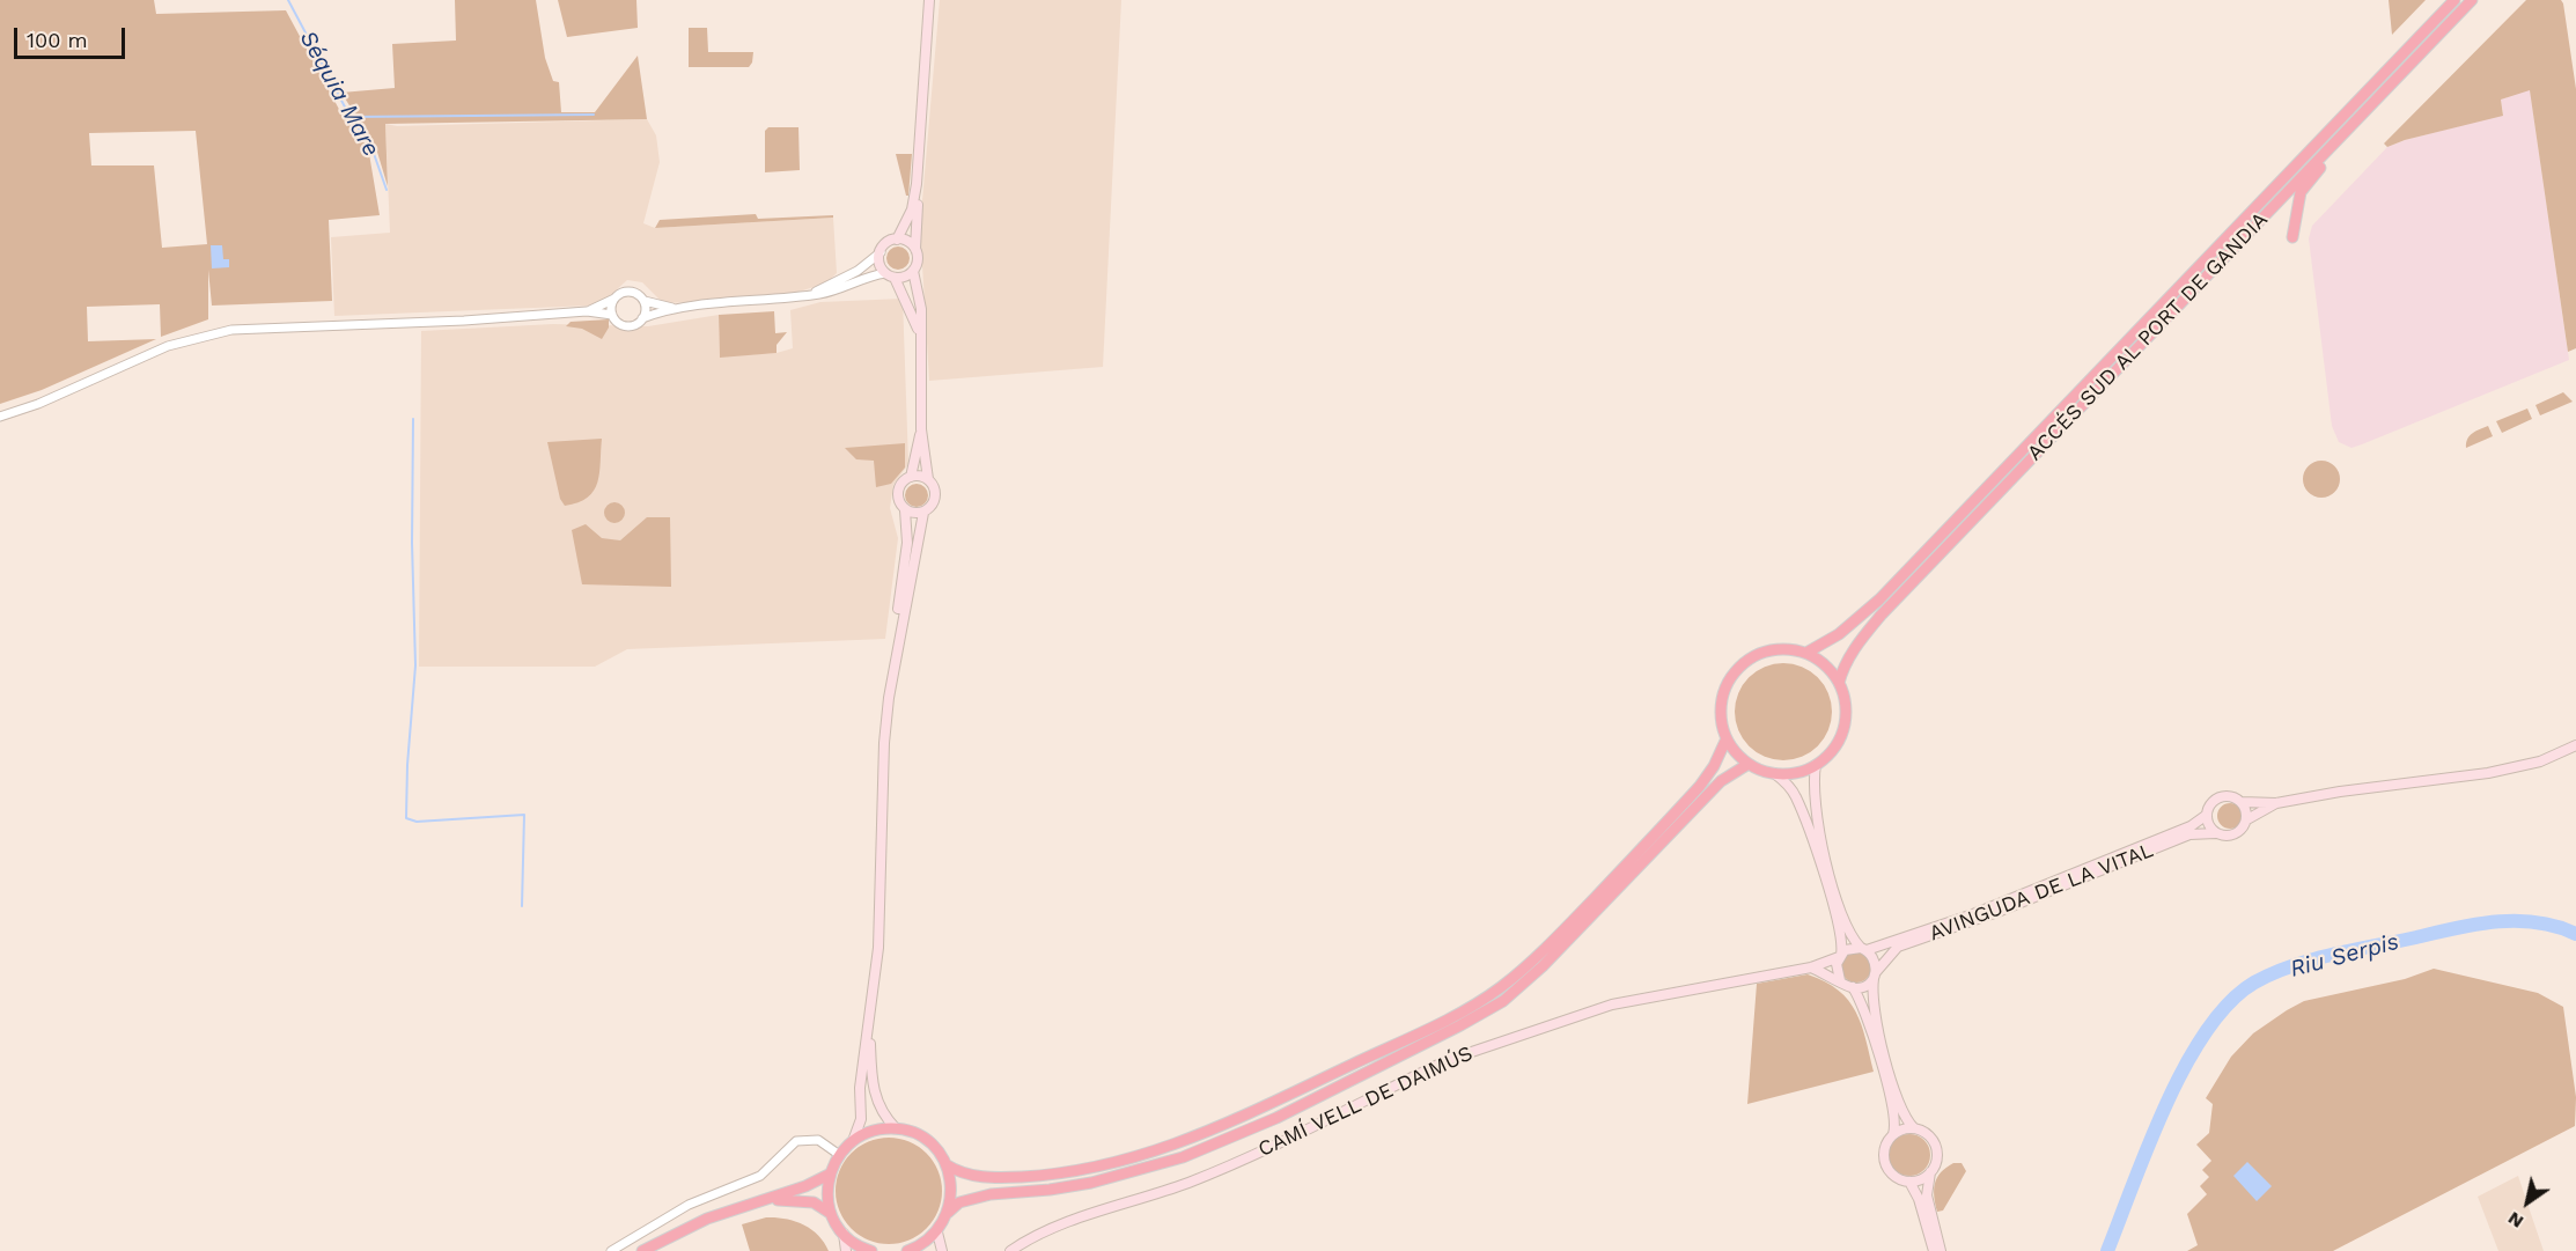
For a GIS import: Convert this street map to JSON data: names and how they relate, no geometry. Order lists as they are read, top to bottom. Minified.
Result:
{"streets":{"highway":["ACCÉS SUD AL PORT DE GANDIA"],"main road":["AVINGUDA DE LA VITAL","CAMÍ VELL DE DAIMÚS"]},"crossings":[["AVINGUDA DE LA VITAL","CAMÍ VELL DE DAIMÚS"]],"water":["Séquia Mare","Riu Serpis"],"scale_bar":"100 m","north":"bottom left"}
